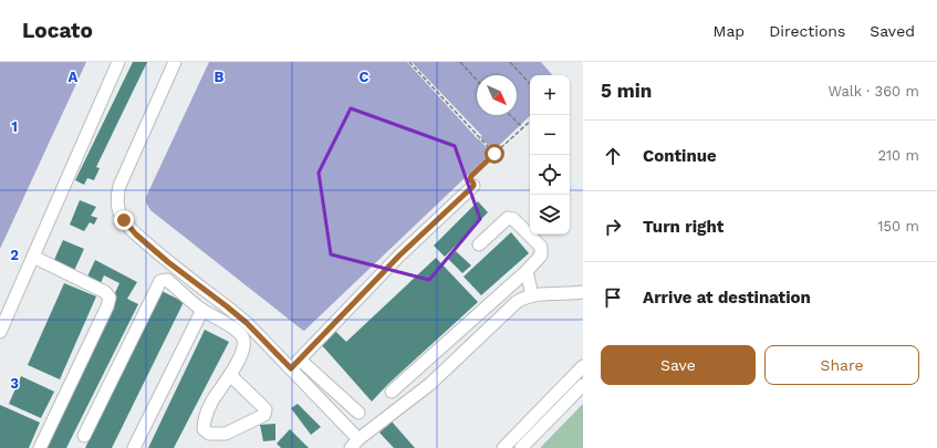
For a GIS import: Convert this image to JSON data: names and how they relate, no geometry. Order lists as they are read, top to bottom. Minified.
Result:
{"north":"bottom right","page":{"header":"Locato","nav":["Map","Directions","Saved"],"heading":["5 min","Walk · 360 m"],"map_buttons":["+","−"],"list":[["Continue","210 m"],["Turn right","150 m"],"Arrive at destination"],"buttons":["Save","Share"]},"grid":{"columns":["A","B","C"],"rows":["1","2","3"]}}
